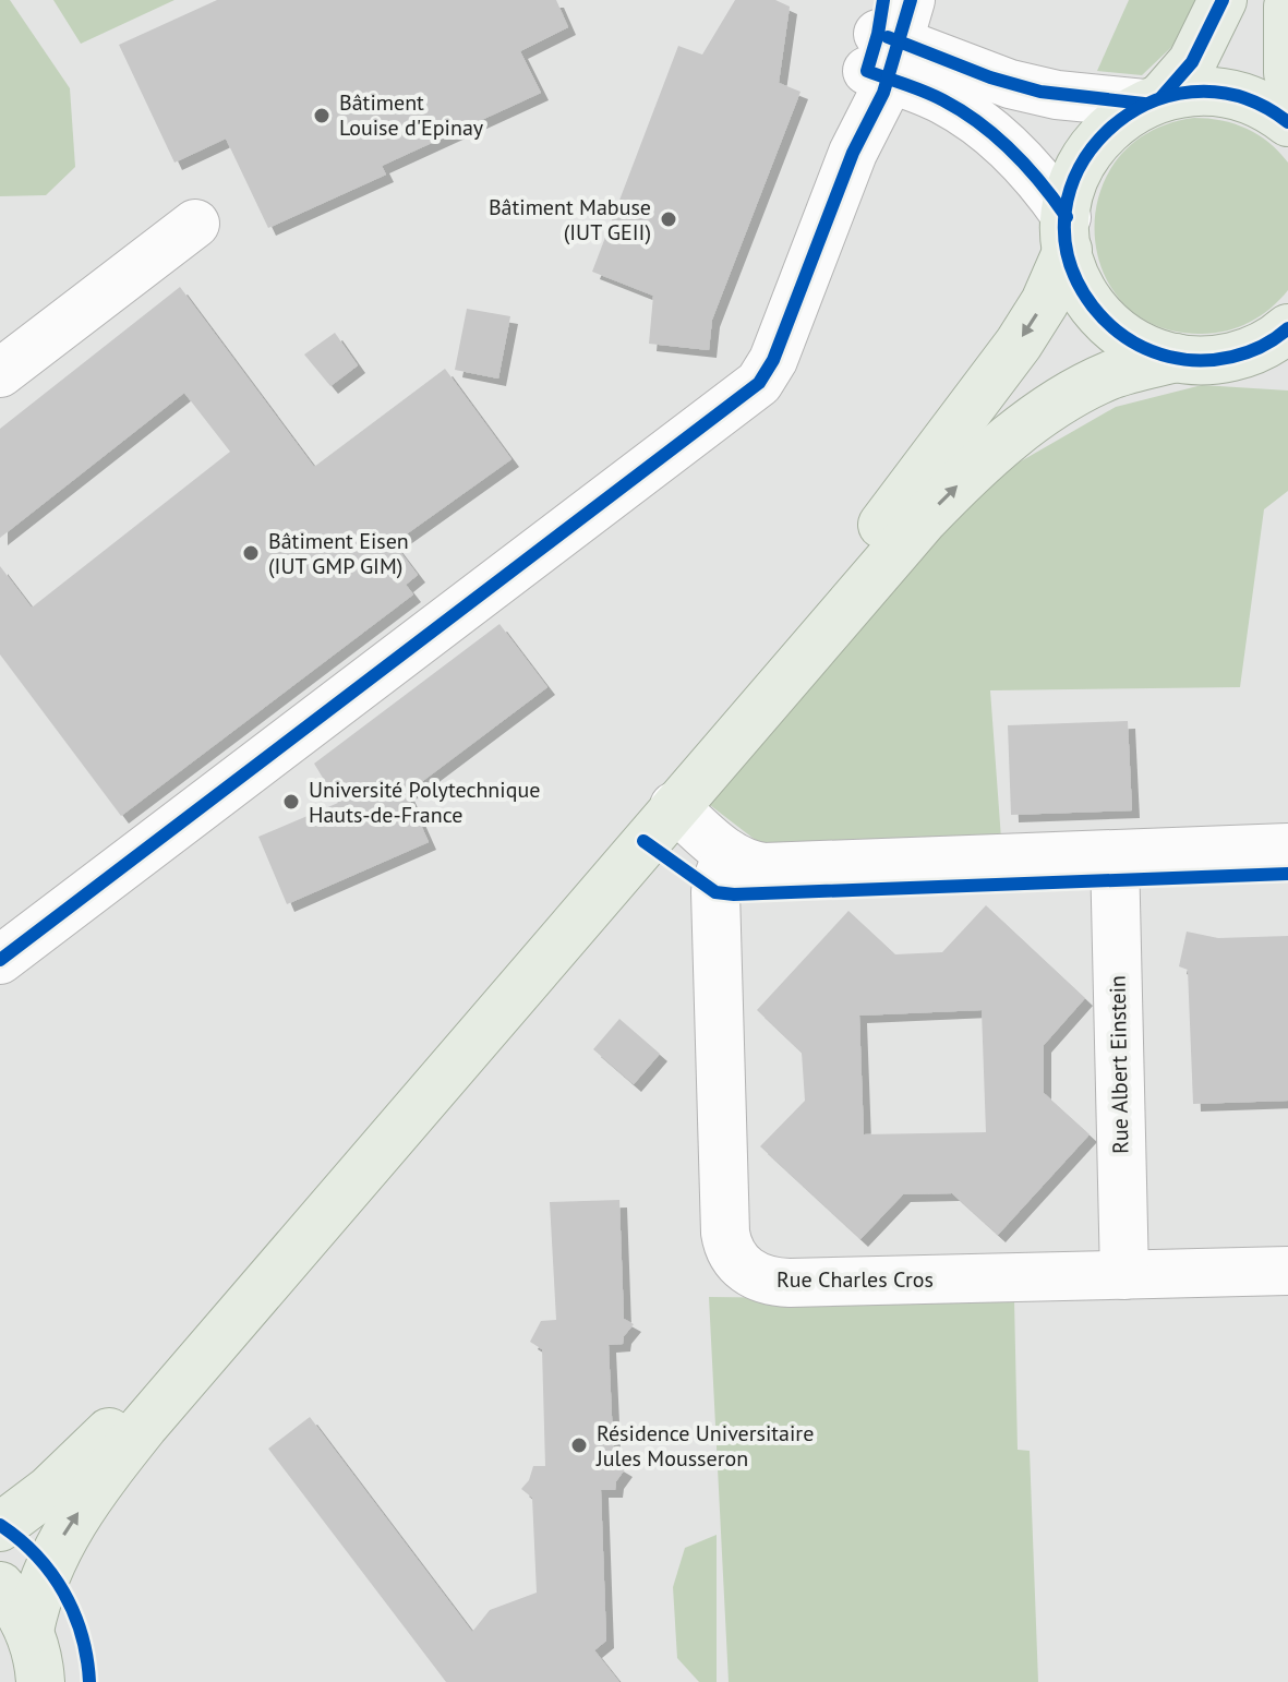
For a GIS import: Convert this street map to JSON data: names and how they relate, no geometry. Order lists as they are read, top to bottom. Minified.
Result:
{"streets":{"street":["Rue Albert Einstein","Rue Charles Cros"]},"crossings":[["Rue Albert Einstein","Rue Charles Cros"]],"places":["Bâtiment Louise d'Epinay","Bâtiment Mabuse (IUT GEII)","Bâtiment Eisen (IUT GMP GIM)","Université Polytechnique Hauts-de-France","Résidence Universitaire Jules Mousseron"]}
